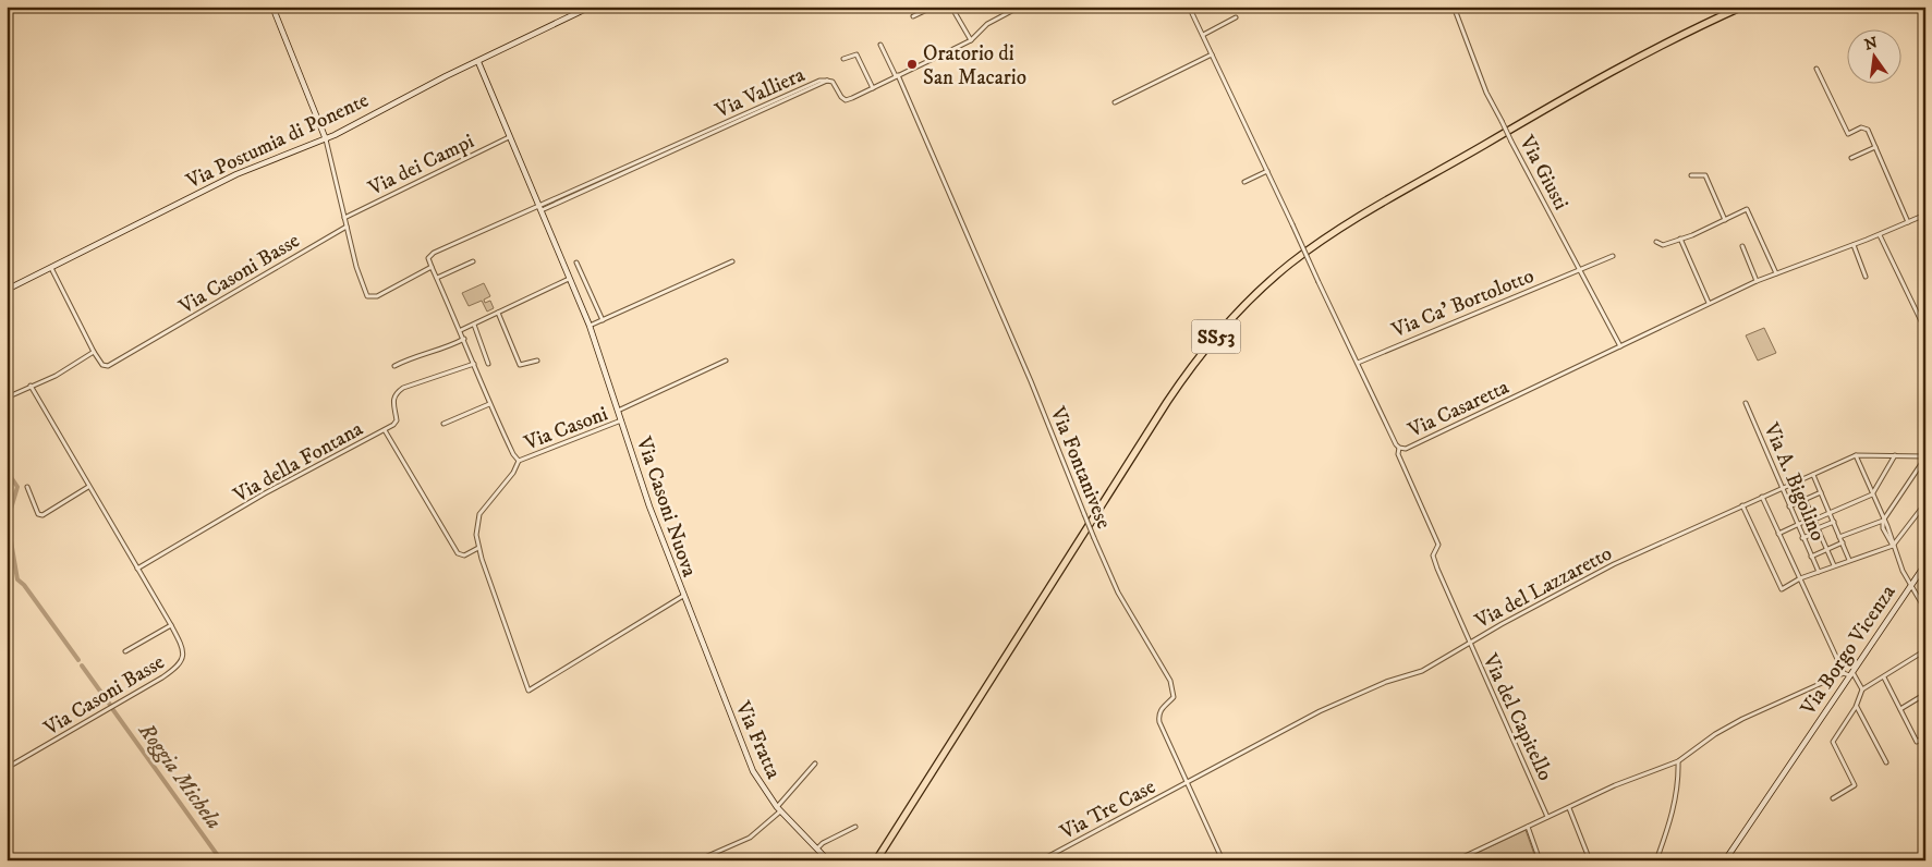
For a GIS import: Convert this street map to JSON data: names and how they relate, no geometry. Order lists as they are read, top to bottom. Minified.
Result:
{"streets":{"highway":["SS53"],"main road":["Via Postumia di Ponente","Via Casoni Nuova","Via Borgo Vicenza","Via Fratta"],"street":["Via Valliera","Via dei Campi","Via Giusti","Via Casoni Basse","Via Ca' Bortolotto","Via Casaretta","Via Casoni","Via della Fontana","Via Fontanivese","Via A. Bigolino","Via del Lazzaretto","Via del Capitello","Via Tre Case"]},"crossings":[["Via Valliera","Via Casoni"],["Via Valliera","Via Casoni Nuova"],["Via Postumia di Ponente","Via Casoni Nuova"],["Via dei Campi","Via Casoni Nuova"],["Via Giusti","Via Ca' Bortolotto"],["Via Giusti","Via Casaretta"],["Via Casoni Basse","Via della Fontana"],["Via Ca' Bortolotto","Via Casaretta"],["Via Casaretta","Via del Capitello"],["Via Casoni","Via Casoni Nuova"],["Via Fontanivese","Via del Lazzaretto"],["Via Fontanivese","Via Tre Case"],["Via A. Bigolino","Via del Lazzaretto"],["Via Casoni Nuova","Via Fratta"],["Via del Lazzaretto","Via del Capitello"],["Via del Lazzaretto","Via Tre Case"]],"water":["Roggia Michela"],"places":["Oratorio di San Macario"],"north":"top"}
